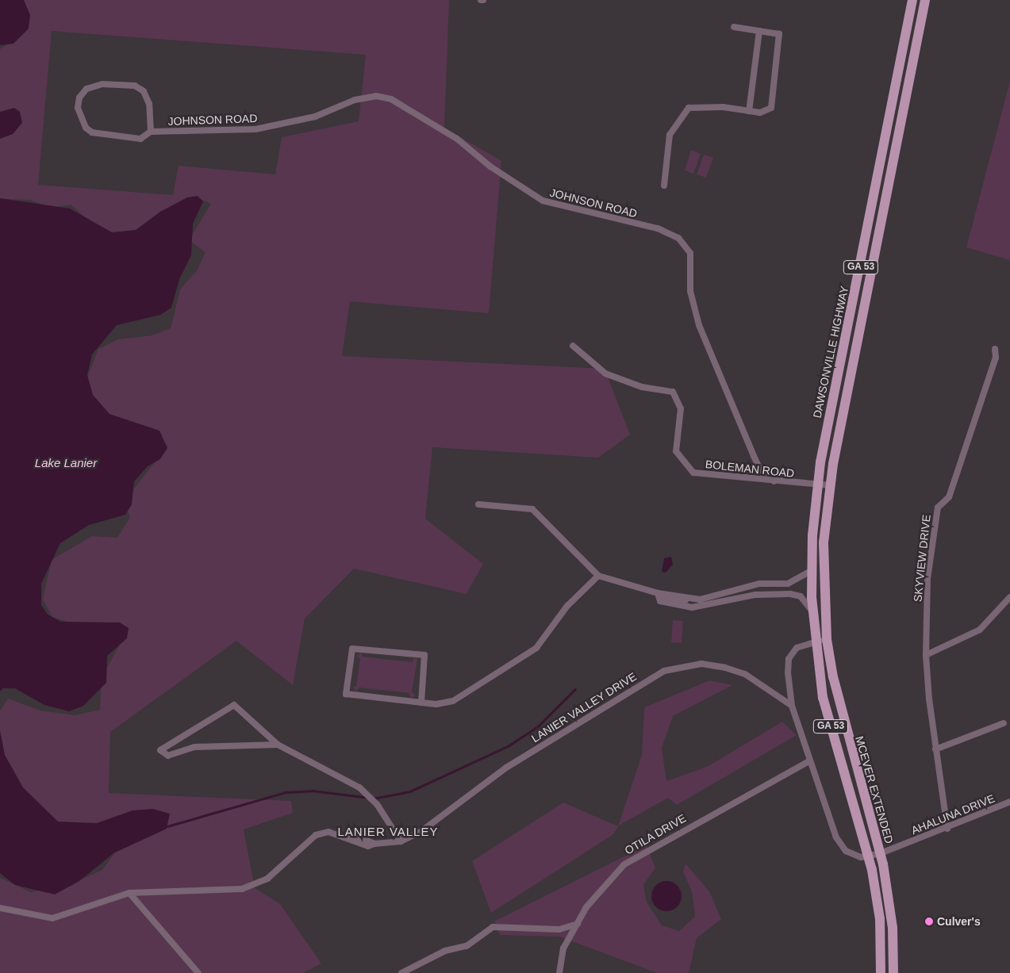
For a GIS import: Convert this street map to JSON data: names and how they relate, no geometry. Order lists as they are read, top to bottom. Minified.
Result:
{"streets":{"main road":["GA 53","DAWSONVILLE HIGHWAY","MCEVER EXTENDED"],"street":["JOHNSON ROAD","BOLEMAN ROAD","SKYVIEW DRIVE","LANIER VALLEY DRIVE","AHALUNA DRIVE","OTILA DRIVE"]},"crossings":[["JOHNSON ROAD","BOLEMAN ROAD"],["GA 53","MCEVER EXTENDED"],["GA 53","AHALUNA DRIVE"],["DAWSONVILLE HIGHWAY","BOLEMAN ROAD"],["DAWSONVILLE HIGHWAY","MCEVER EXTENDED"],["DAWSONVILLE HIGHWAY","AHALUNA DRIVE"],["SKYVIEW DRIVE","AHALUNA DRIVE"],["MCEVER EXTENDED","AHALUNA DRIVE"]],"districts":["LANIER VALLEY"],"water":["Lake Lanier"],"places":["Culver's"]}
